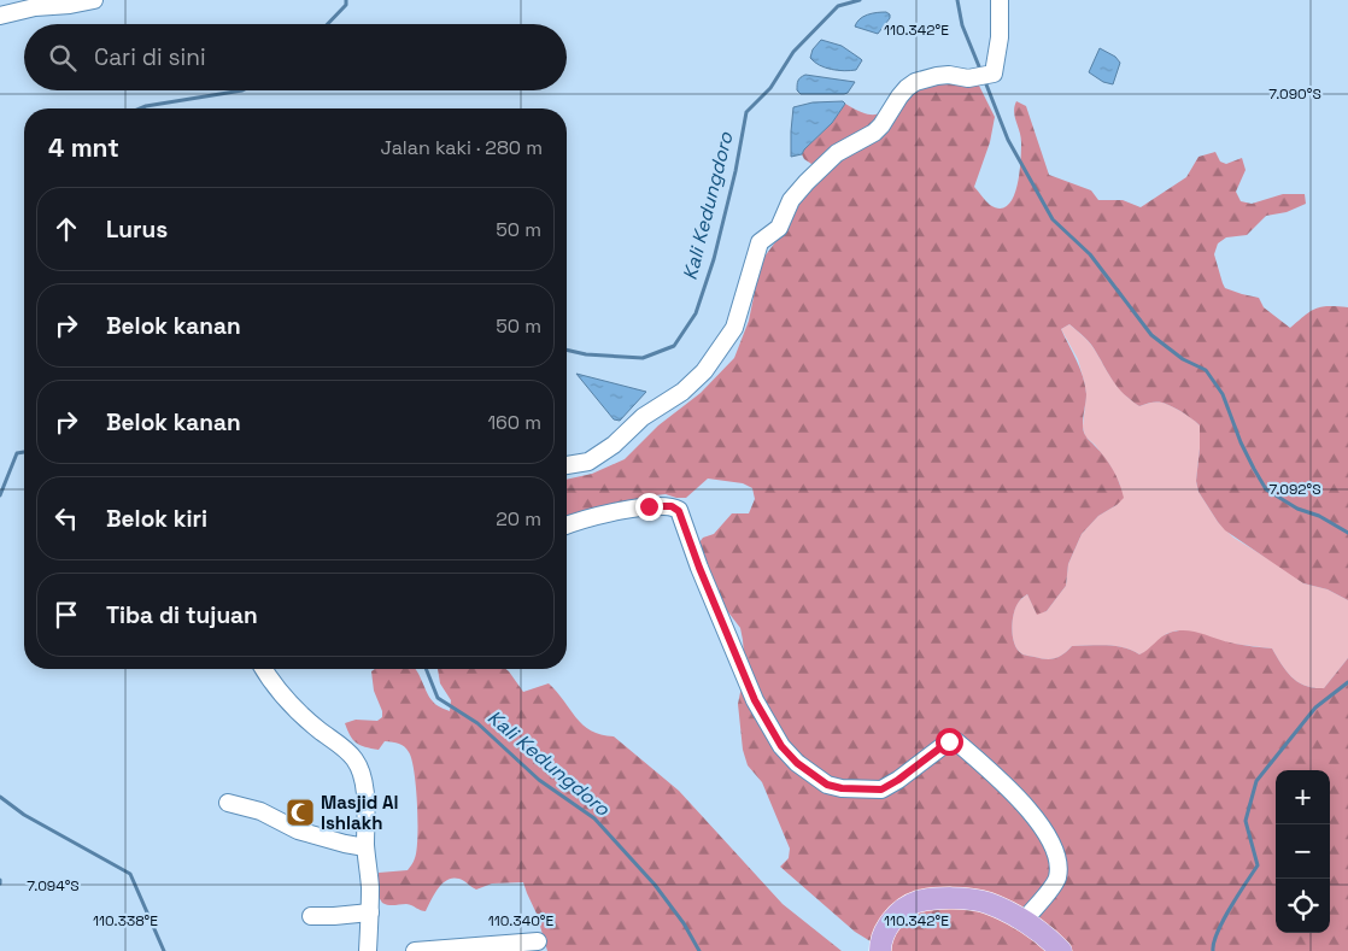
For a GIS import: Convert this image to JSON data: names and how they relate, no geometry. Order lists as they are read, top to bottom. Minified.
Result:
{"water":["Kali Kedungdoro"],"places":{"mosque":["Masjid Al Ishlakh"]},"page":{"search":"Cari di sini","heading":["4 mnt","Jalan kaki · 280 m"],"list":[["Lurus","50 m"],["Belok kanan","50 m"],["Belok kanan","160 m"],["Belok kiri","20 m"],"Tiba di tujuan"],"map_buttons":["+","−"]},"coordinates":["110.342°E","7.090°S","7.092°S","7.094°S","110.338°E","110.340°E"]}
